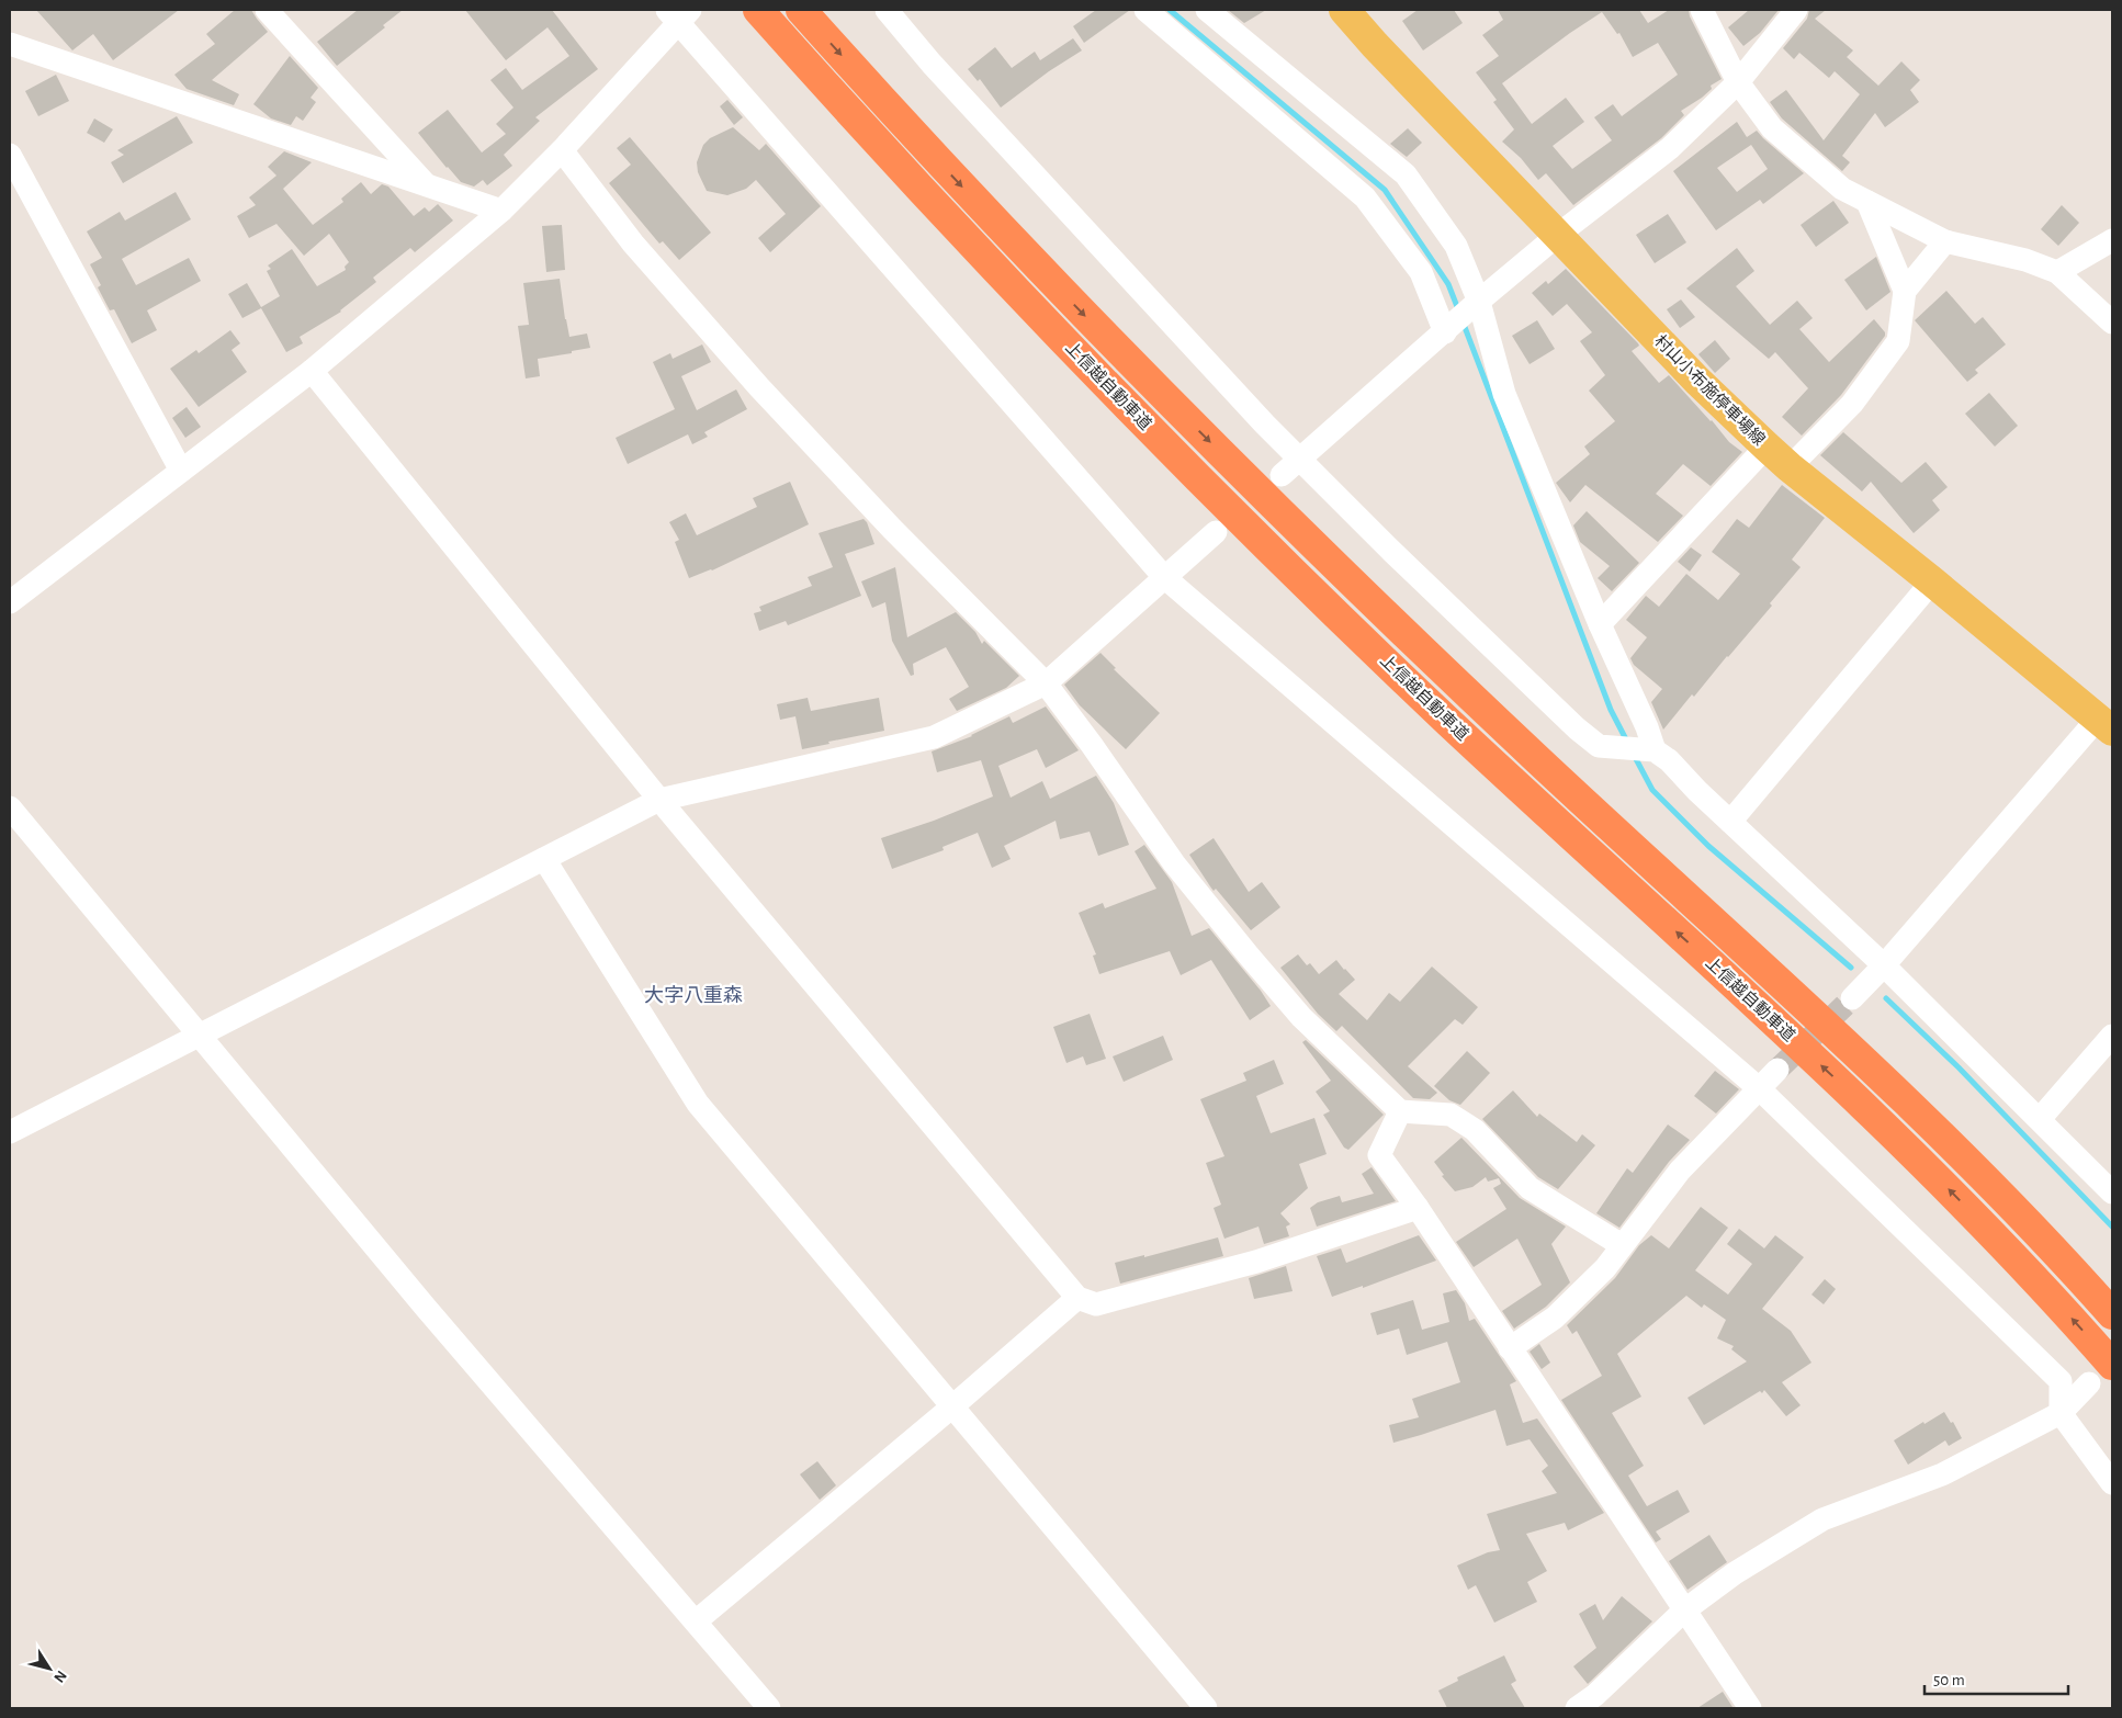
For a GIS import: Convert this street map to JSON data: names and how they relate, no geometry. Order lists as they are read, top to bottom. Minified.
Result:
{"streets":{"highway":["上信越自動車道"],"main road":["村山小布施停車場線"]},"districts":["大字八重森"],"scale_bar":"50 m","north":"bottom right"}
